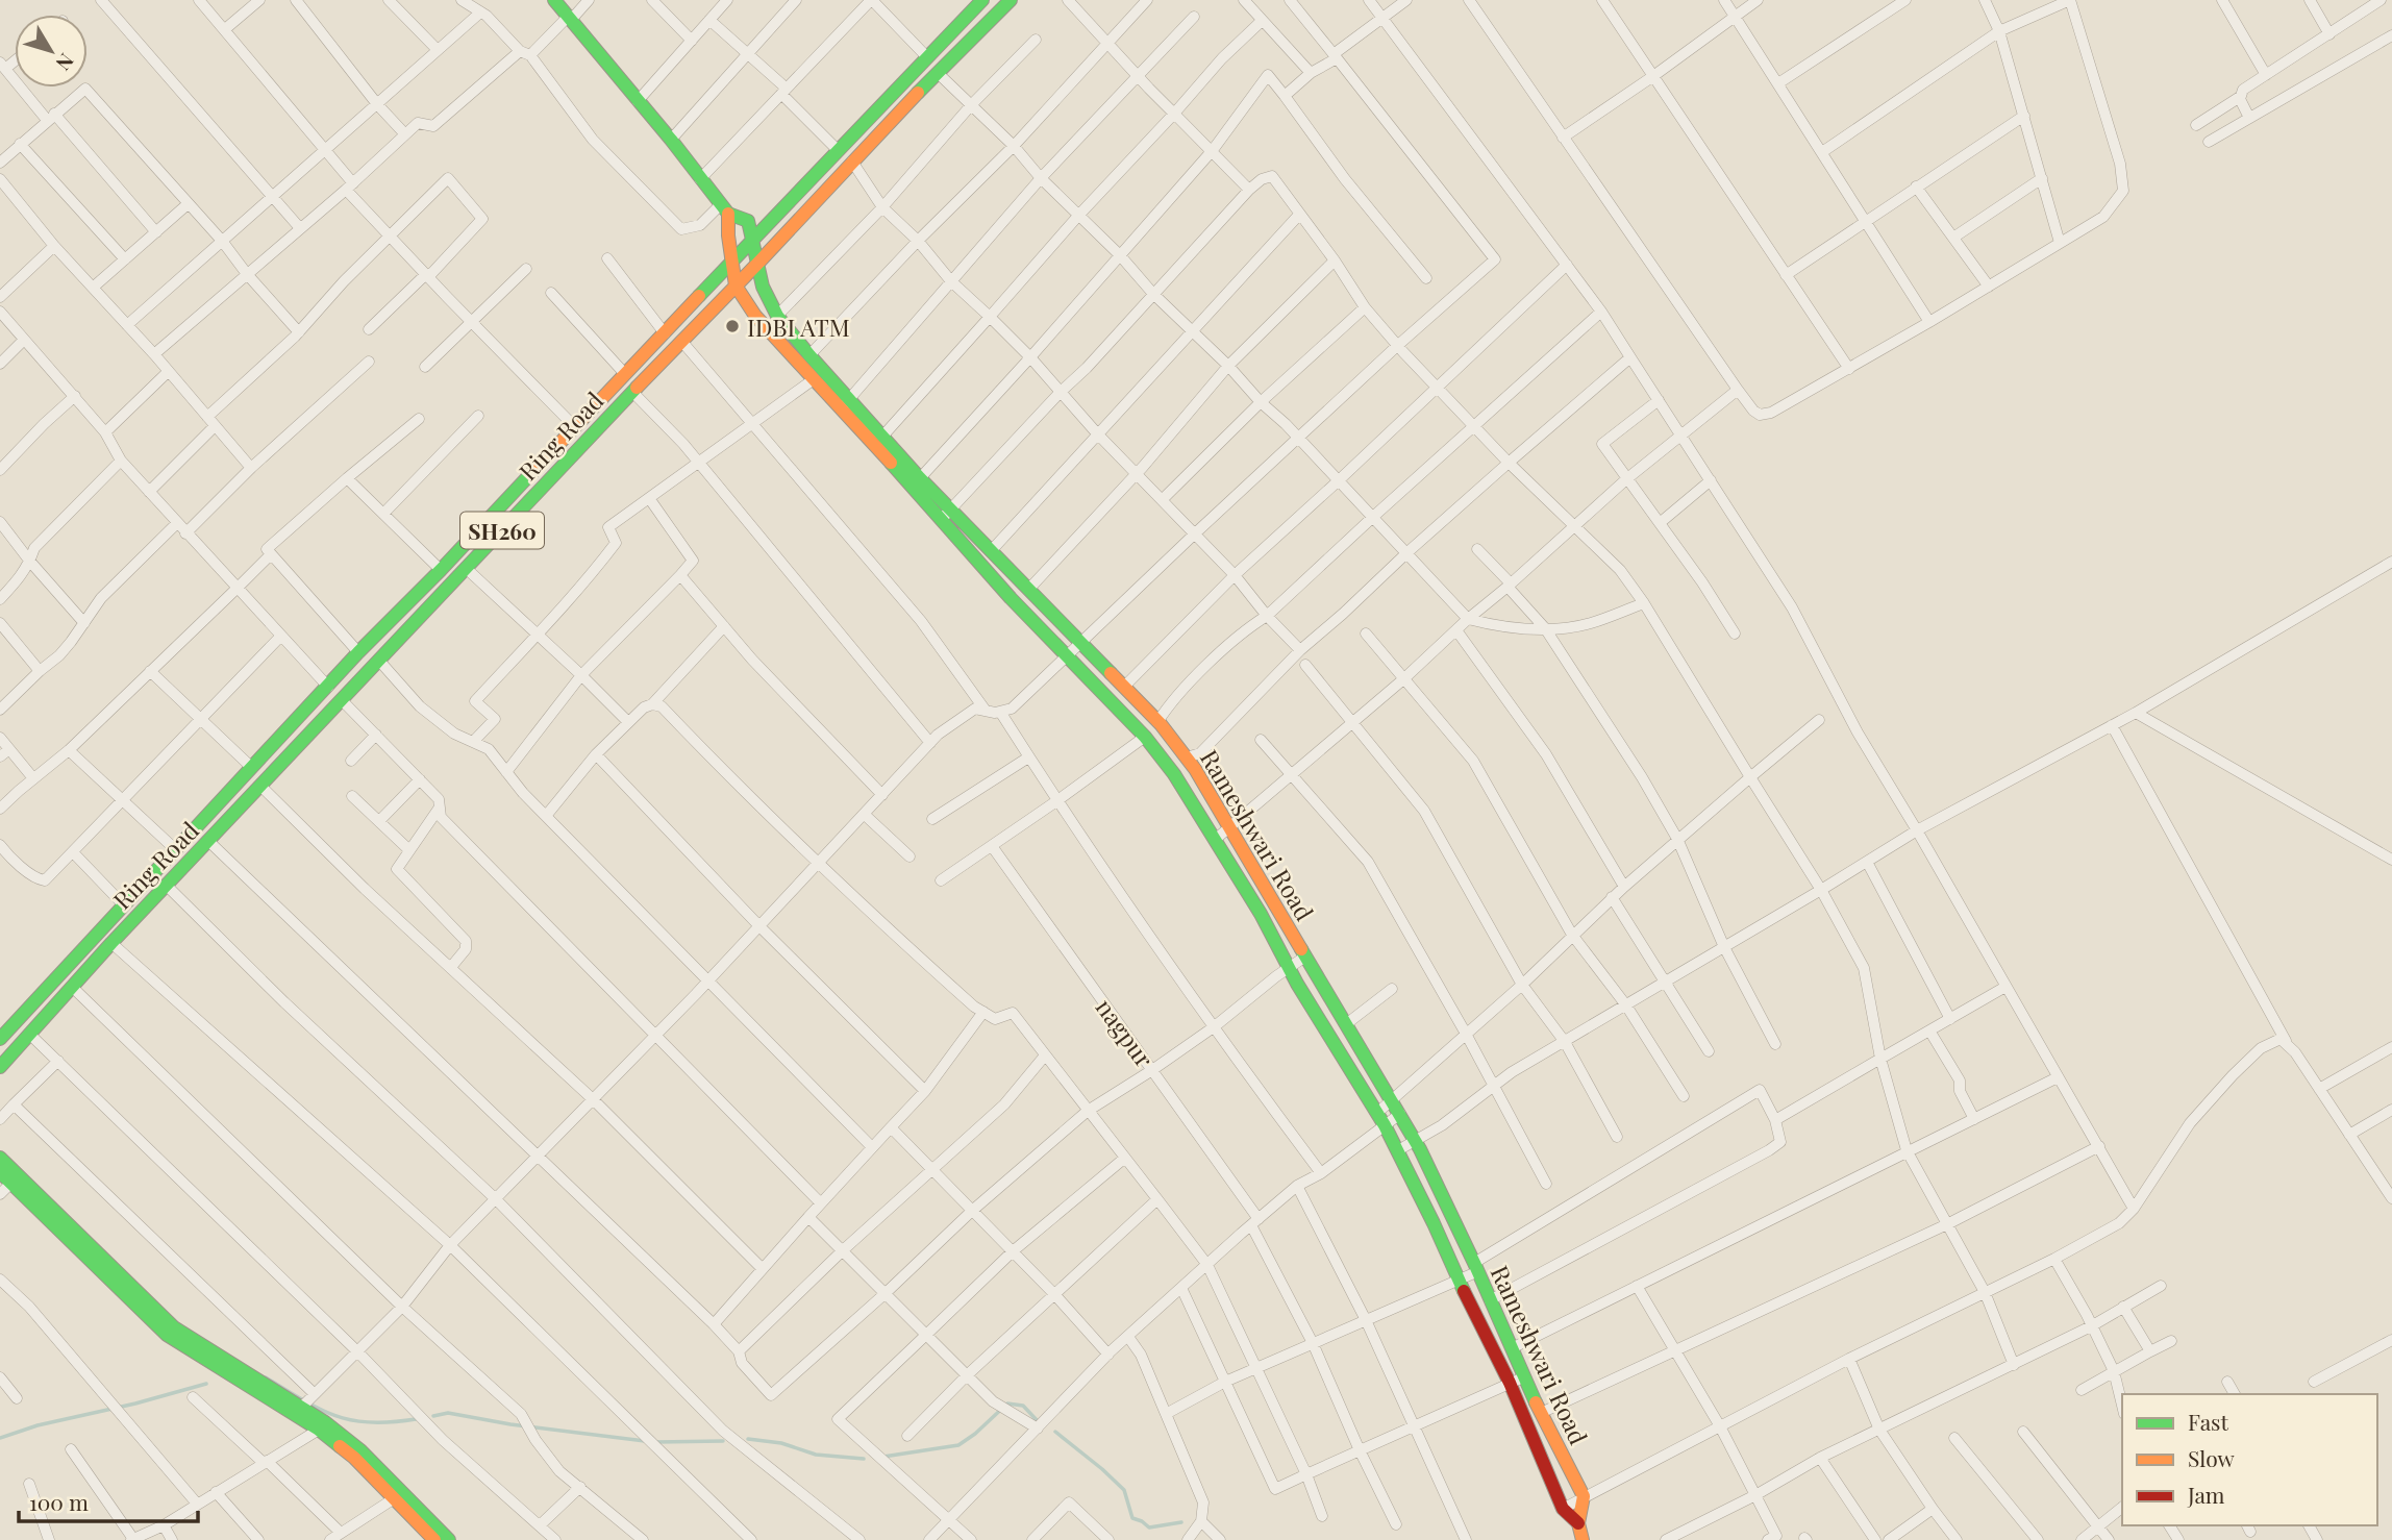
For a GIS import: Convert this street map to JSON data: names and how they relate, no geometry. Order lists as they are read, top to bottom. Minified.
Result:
{"streets":{"main road":["Ring Road","SH260","Rameshwari Road"],"street":["nagpur"]},"crossings":[["Ring Road","Rameshwari Road"]],"places":["IDBI ATM"],"legend":["Fast","Slow","Jam"],"scale_bar":"100 m","north":"bottom right"}
